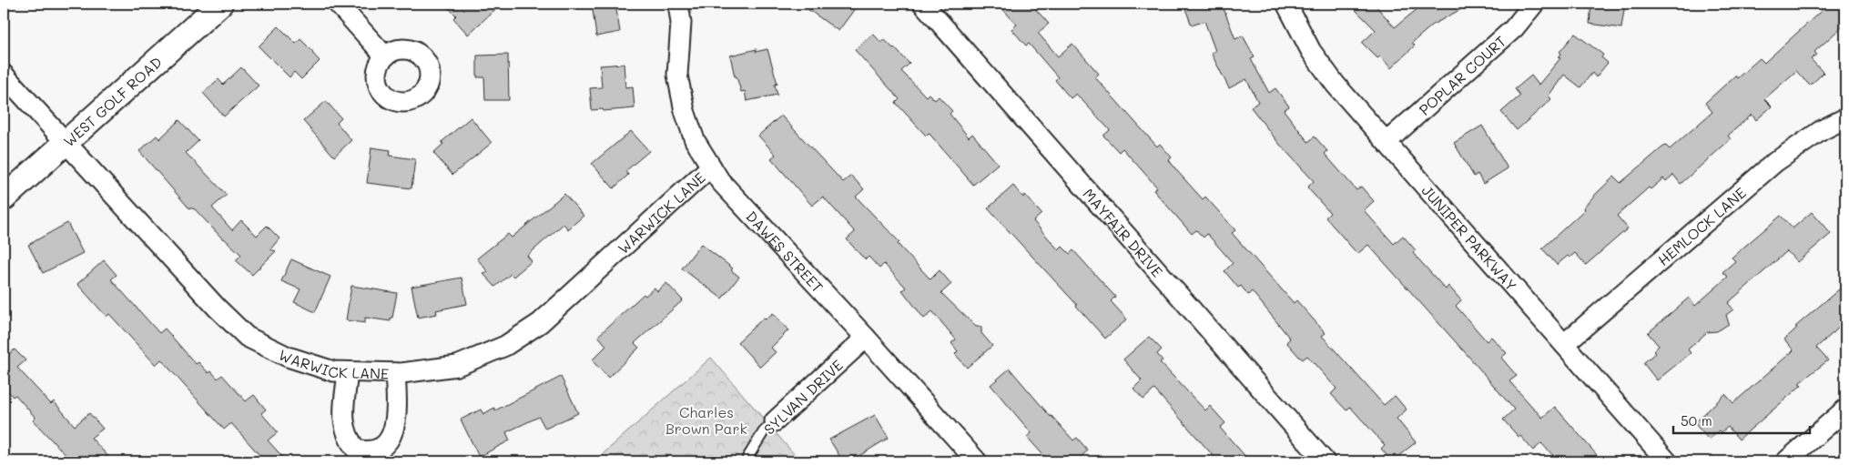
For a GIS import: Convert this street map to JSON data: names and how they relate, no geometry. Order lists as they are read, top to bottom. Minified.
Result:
{"streets":{"street":["POPLAR COURT","WEST GOLF ROAD","WARWICK LANE","HEMLOCK LANE","MAYFAIR DRIVE","JUNIPER PARKWAY","DAWES STREET","SYLVAN DRIVE"]},"crossings":[["POPLAR COURT","JUNIPER PARKWAY"],["WEST GOLF ROAD","WARWICK LANE"],["WARWICK LANE","DAWES STREET"],["HEMLOCK LANE","JUNIPER PARKWAY"],["DAWES STREET","SYLVAN DRIVE"]],"parks":["Charles Brown Park"],"scale_bar":"50 m"}
